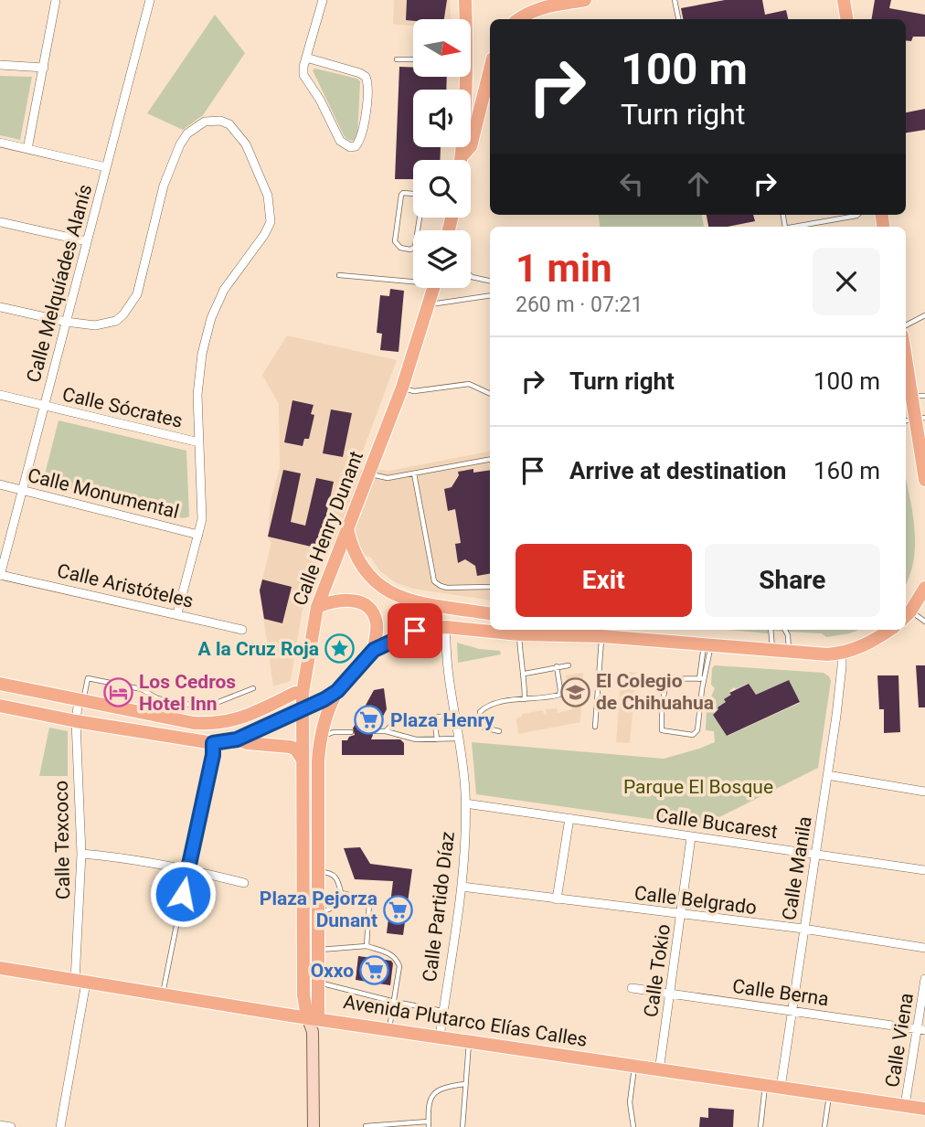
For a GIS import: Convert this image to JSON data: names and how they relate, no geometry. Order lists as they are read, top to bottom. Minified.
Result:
{"streets":{"main road":["Calle Henry Dunant","Avenida Plutarco Elías Calles"],"street":["Calle Melquíades Alanís","Calle Sócrates","Calle Monumental","Calle Aristóteles","Calle Bucarest","Calle Texcoco","Calle Manila","Calle Belgrado","Calle Partido Díaz","Calle Tokio","Calle Berna","Calle Viena"]},"crossings":[["Calle Melquíades Alanís","Calle Sócrates"],["Calle Melquíades Alanís","Calle Monumental"],["Calle Melquíades Alanís","Calle Aristóteles"],["Calle Henry Dunant","Avenida Plutarco Elías Calles"],["Calle Bucarest","Calle Manila"],["Calle Bucarest","Calle Partido Díaz"],["Calle Bucarest","Calle Tokio"],["Calle Texcoco","Avenida Plutarco Elías Calles"],["Calle Manila","Calle Belgrado"],["Calle Manila","Calle Berna"],["Calle Manila","Avenida Plutarco Elías Calles"],["Calle Belgrado","Calle Partido Díaz"],["Calle Belgrado","Calle Tokio"],["Calle Partido Díaz","Avenida Plutarco Elías Calles"],["Calle Tokio","Calle Berna"],["Calle Tokio","Avenida Plutarco Elías Calles"],["Calle Berna","Calle Viena"],["Avenida Plutarco Elías Calles","Calle Viena"]],"parks":["Parque El Bosque"],"places":{"place":["A la Cruz Roja"],"school or university":["El Colegio de Chihuahua"],"hotel":["Los Cedros Hotel Inn"],"supermarket":["Plaza Henry","Plaza Pejorza Dunant","Oxxo"]},"north":"right","page":{"turn":["100 m","Turn right"],"heading":["1 min","260 m · 07:21"],"list":[{"name":"Turn right","value":"100 m"},{"name":"Arrive at destination","value":"160 m"}],"buttons":["Exit","Share"]}}
